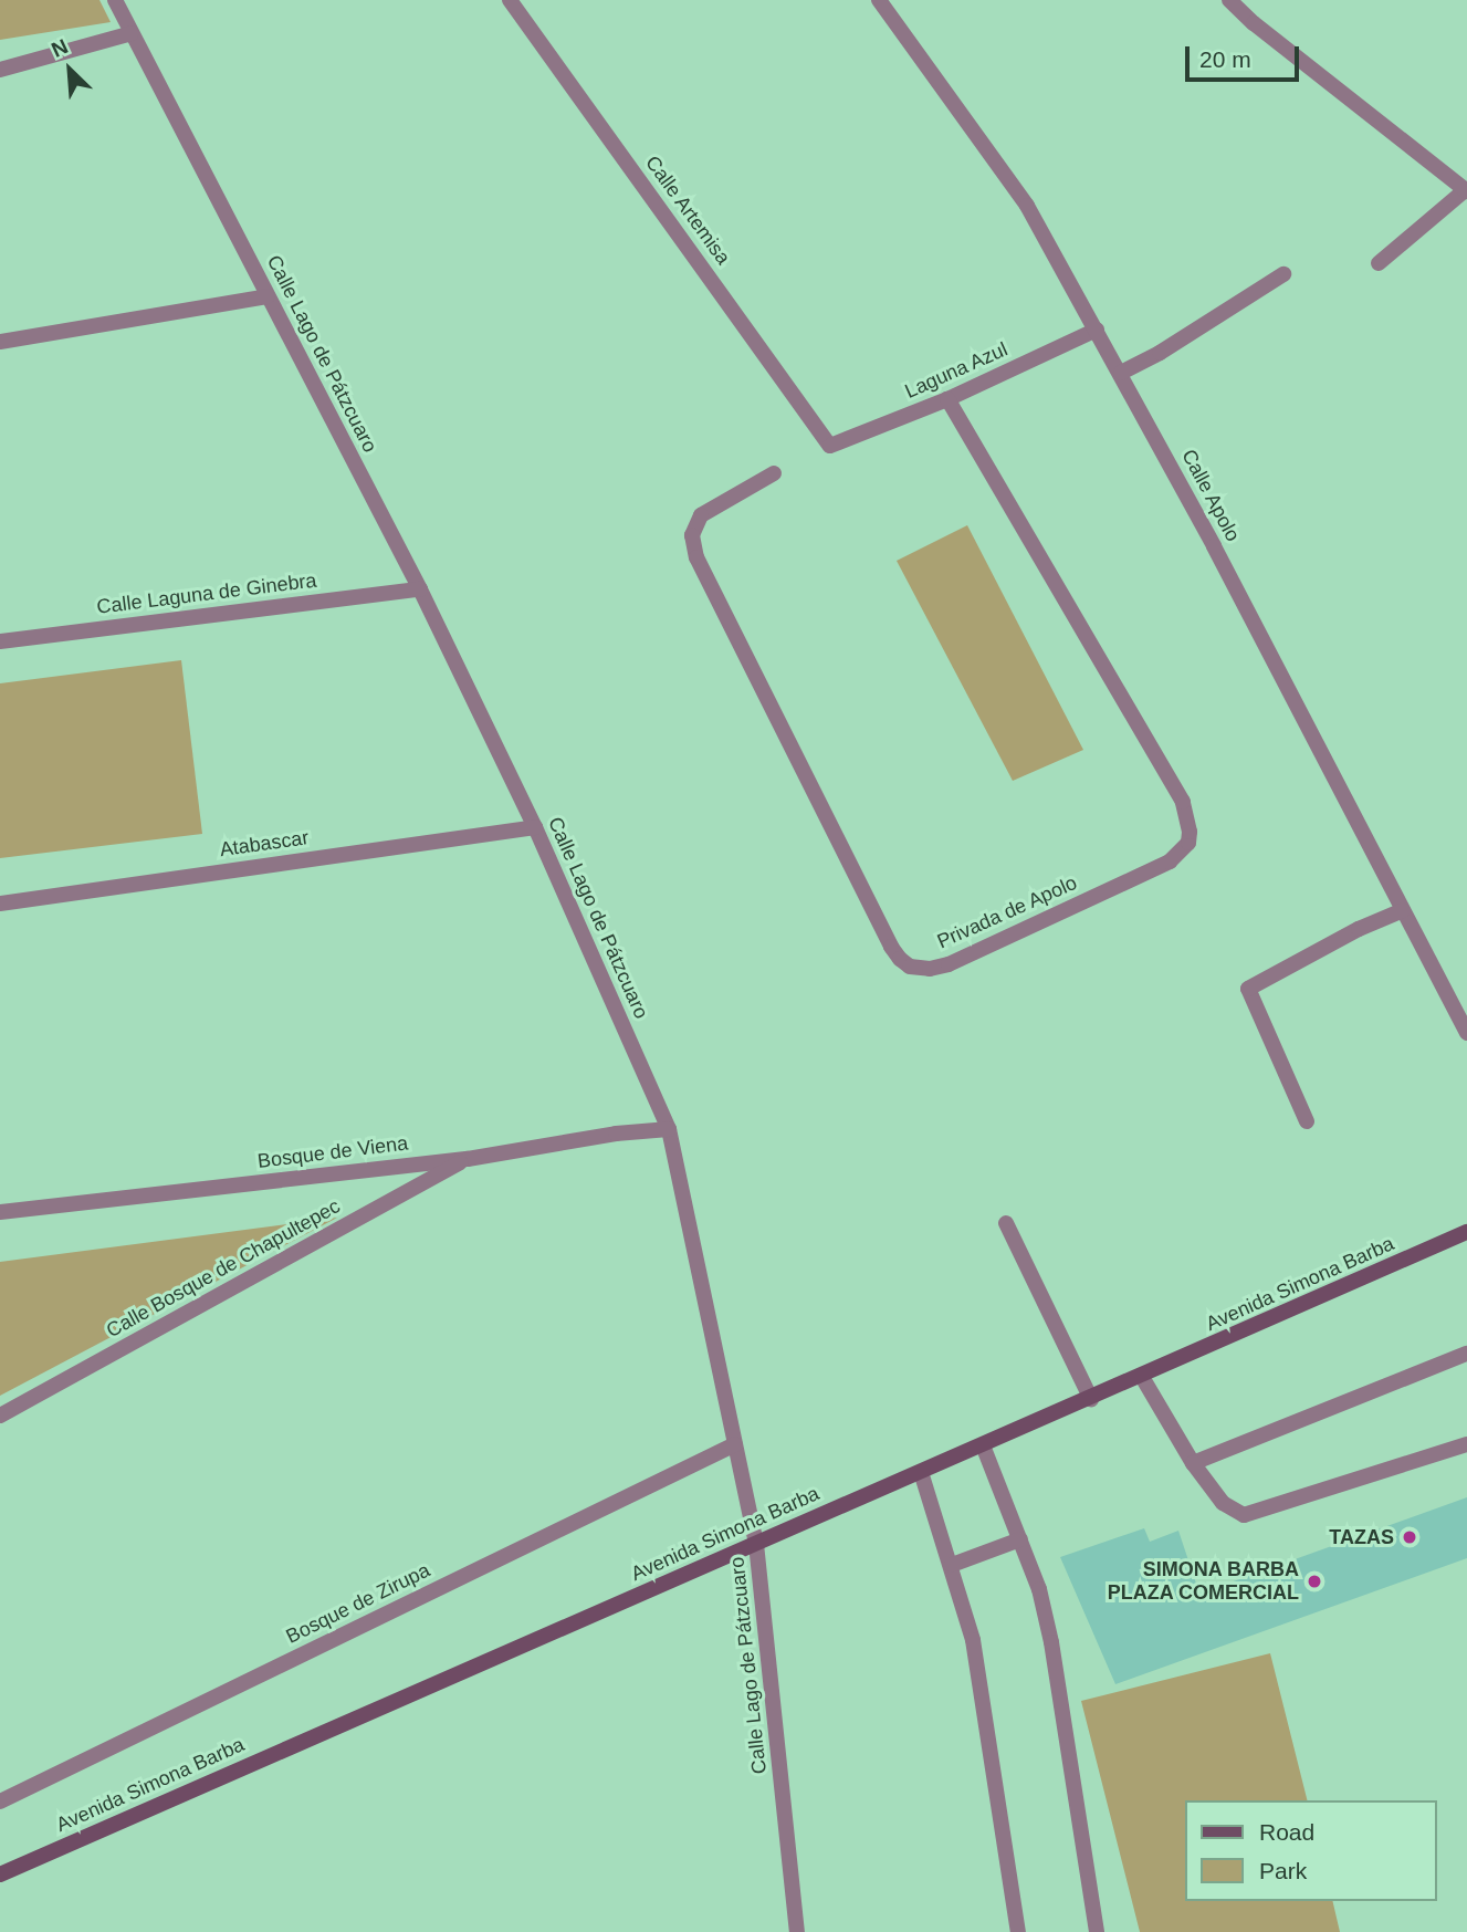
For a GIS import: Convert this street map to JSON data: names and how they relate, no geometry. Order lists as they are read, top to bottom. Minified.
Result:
{"streets":{"main road":["Avenida Simona Barba"],"street":["Calle Artemisa","Calle Lago de Pátzcuaro","Laguna Azul","Calle Apolo","Calle Laguna de Ginebra","Atabascar","Privada de Apolo","Bosque de Viena","Calle Bosque de Chapultepec","Bosque de Zirupa"]},"crossings":[["Calle Artemisa","Laguna Azul"],["Calle Lago de Pátzcuaro","Calle Laguna de Ginebra"],["Calle Lago de Pátzcuaro","Atabascar"],["Calle Lago de Pátzcuaro","Bosque de Viena"],["Calle Lago de Pátzcuaro","Avenida Simona Barba"],["Calle Lago de Pátzcuaro","Bosque de Zirupa"],["Laguna Azul","Calle Apolo"],["Laguna Azul","Privada de Apolo"],["Bosque de Viena","Calle Bosque de Chapultepec"]],"places":["TAZAS","SIMONA BARBA PLAZA COMERCIAL"],"legend":["Road","Park"],"scale_bar":"20 m","north":"top left"}
